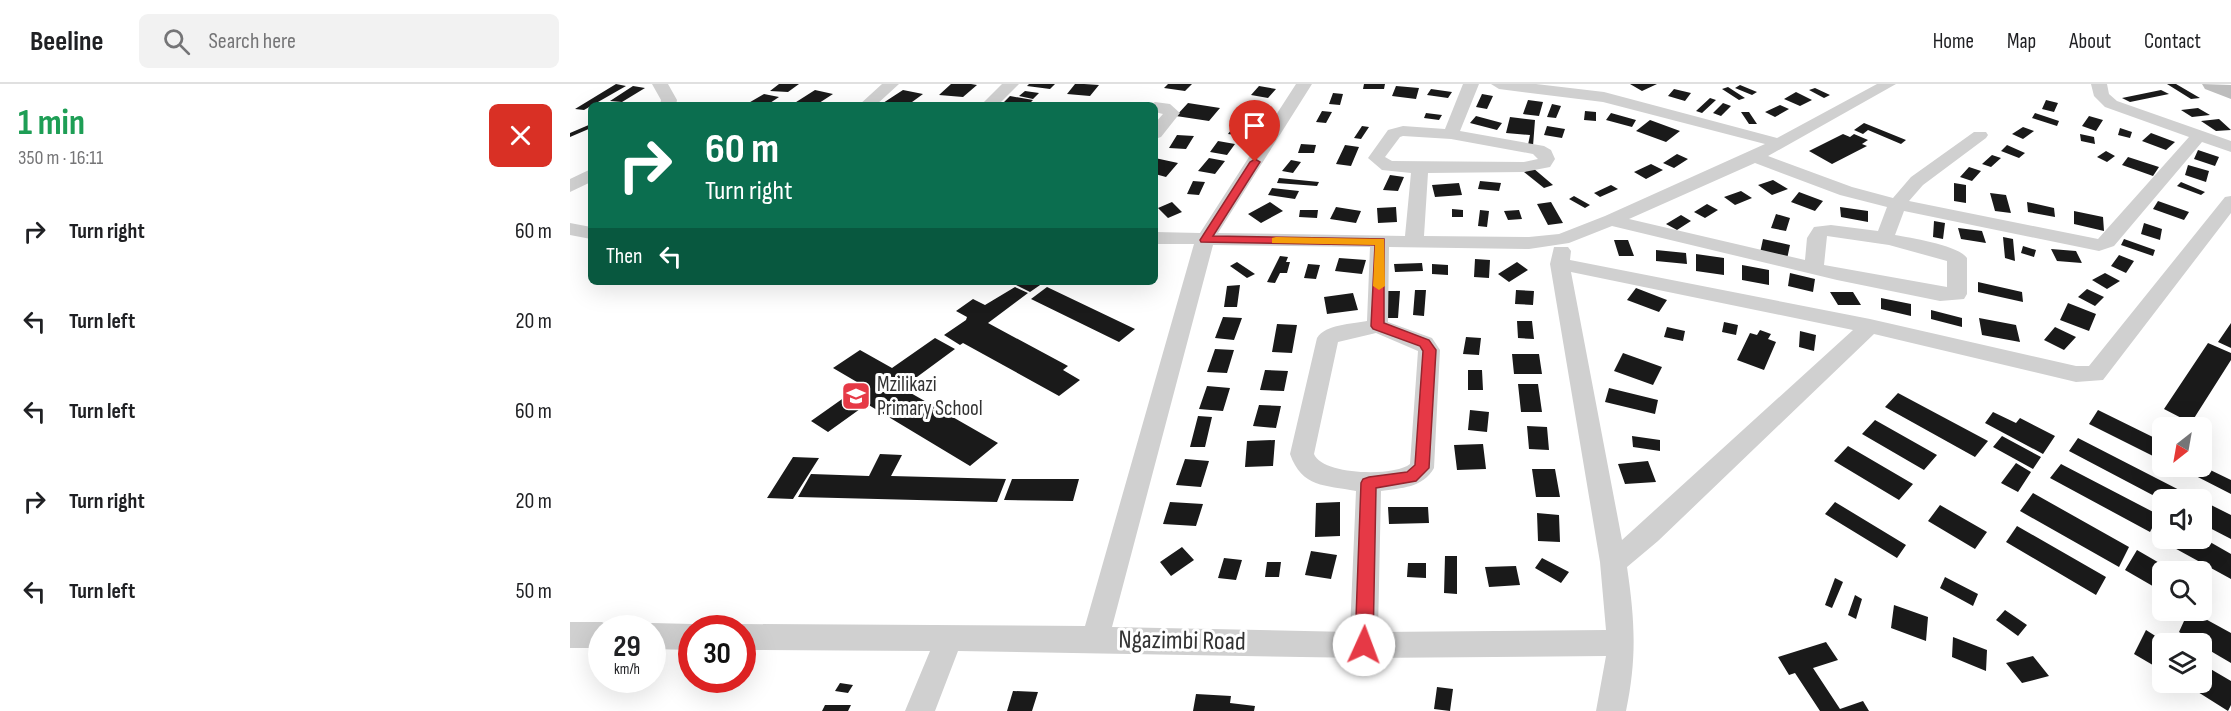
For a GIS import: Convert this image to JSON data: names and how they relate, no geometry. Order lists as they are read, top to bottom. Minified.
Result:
{"streets":{"street":["Ngazimbi Road"]},"places":{"school or university":["Mzilikazi Primary School"]},"north":"bottom left","page":{"header":"Beeline","search":"Search here","nav":["Home","Map","About","Contact"],"heading":["1 min","350 m · 16:11"],"turn":["60 m","Turn right"],"list":[{"name":"Turn right","value":"60 m"},{"name":"Turn left","value":"20 m"},{"name":"Turn left","value":"60 m"},{"name":"Turn right","value":"20 m"},{"name":"Turn left","value":"50 m"}],"then":"Then","speed":"29 km/h","limit":"30"}}
